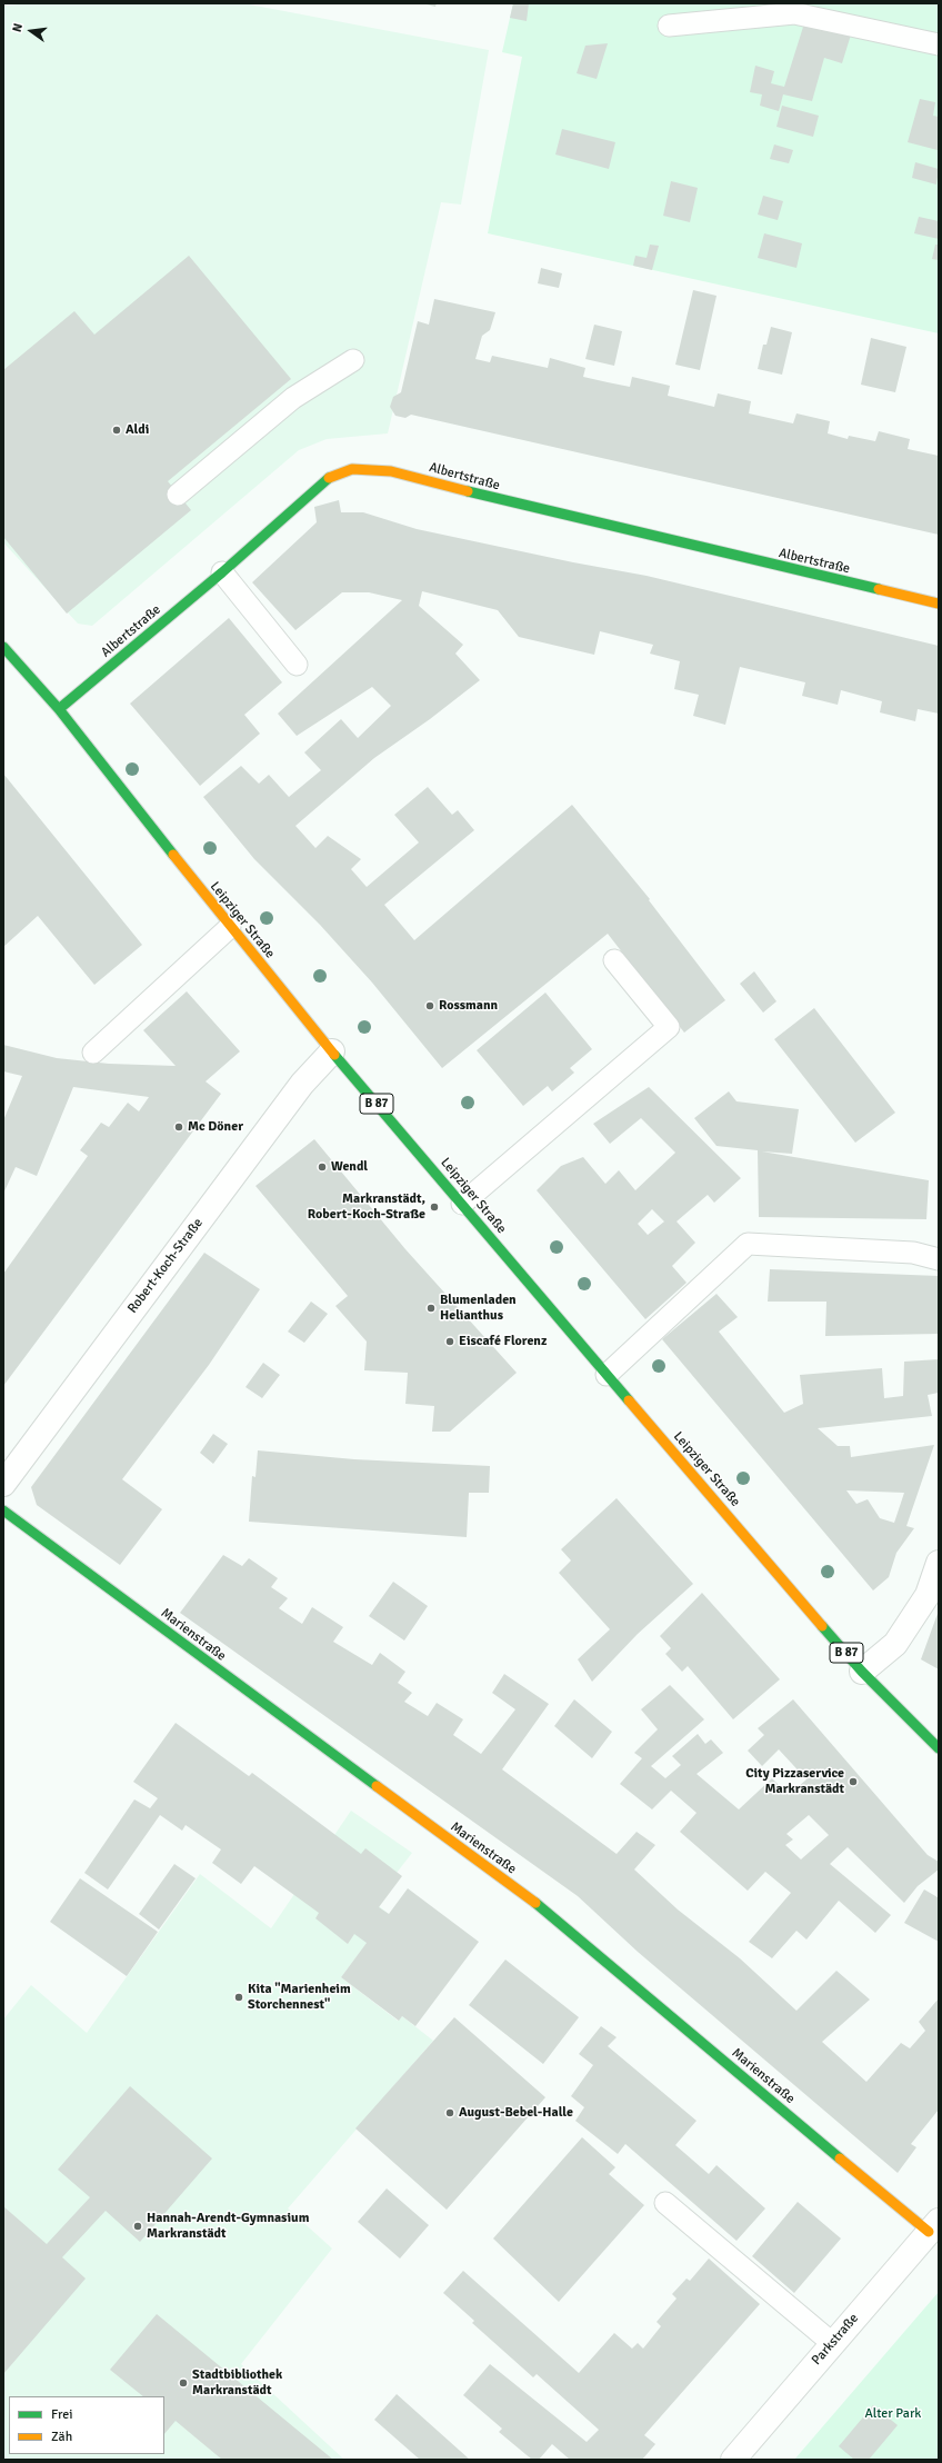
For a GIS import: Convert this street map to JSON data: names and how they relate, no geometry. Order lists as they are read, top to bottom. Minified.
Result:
{"streets":{"street":["Albertstraße","Leipziger Straße","B 87","Robert-Koch-Straße","Marienstraße","Parkstraße"]},"crossings":[["Albertstraße","Leipziger Straße"],["Leipziger Straße","Robert-Koch-Straße"],["Marienstraße","Parkstraße"]],"parks":["Alter Park"],"places":["Aldi","Rossmann","Mc Döner","Wendl","Markranstädt, Robert-Koch-Straße","Blumenladen Helianthus","Eiscafé Florenz","City Pizzaservice Markranstädt","Kita \"Marienheim Storchennest\"","August-Bebel-Halle","Hannah-Arendt-Gymnasium Markranstädt","Stadtbibliothek Markranstädt"],"legend":["Frei","Zäh"],"north":"left"}
